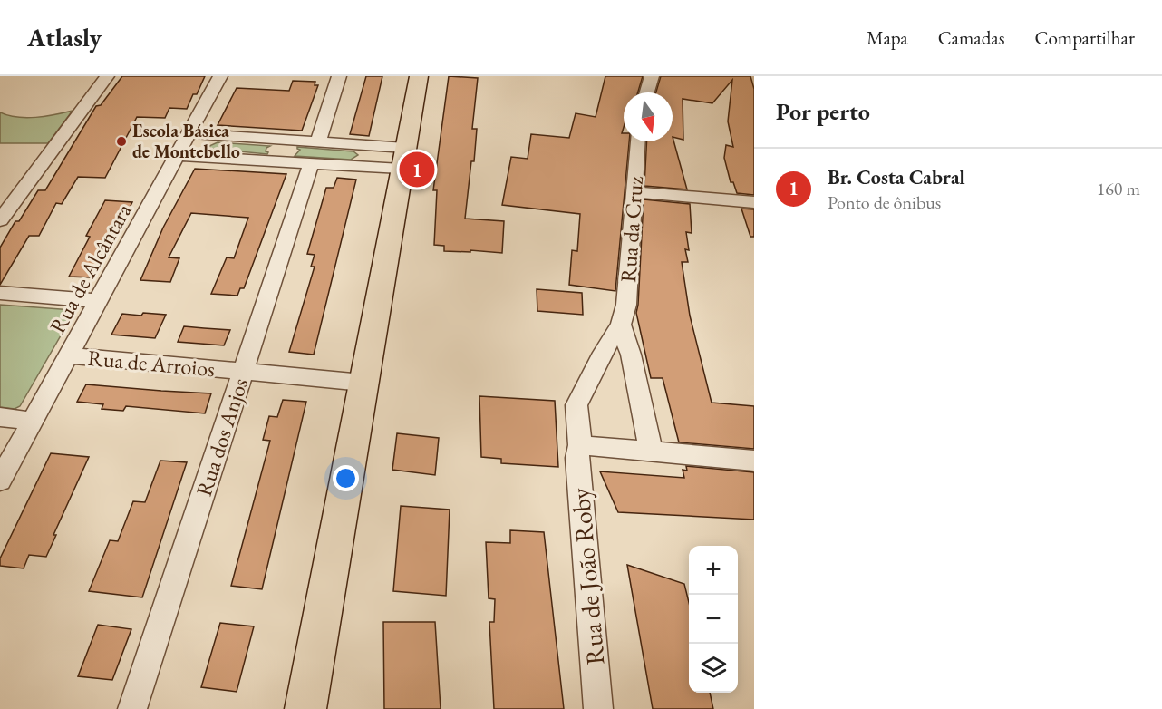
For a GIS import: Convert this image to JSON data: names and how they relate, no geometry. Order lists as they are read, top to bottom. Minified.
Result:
{"streets":{"street":["Rua da Cruz","Rua de Alcântara","Rua de Arroios","Rua dos Anjos","Rua de João Roby"]},"crossings":[["Rua da Cruz","Rua de João Roby"],["Rua de Alcântara","Rua de Arroios"],["Rua de Arroios","Rua dos Anjos"]],"places":["Escola Básica de Montebello"],"north":"bottom","page":{"header":"Atlasly","nav":["Mapa","Camadas","Compartilhar"],"heading":"Por perto","list":[{"mark":"1","name":"Br. Costa Cabral","note":"Ponto de ônibus","value":"160 m"}],"pins":"1","map_buttons":["+","−"]}}
